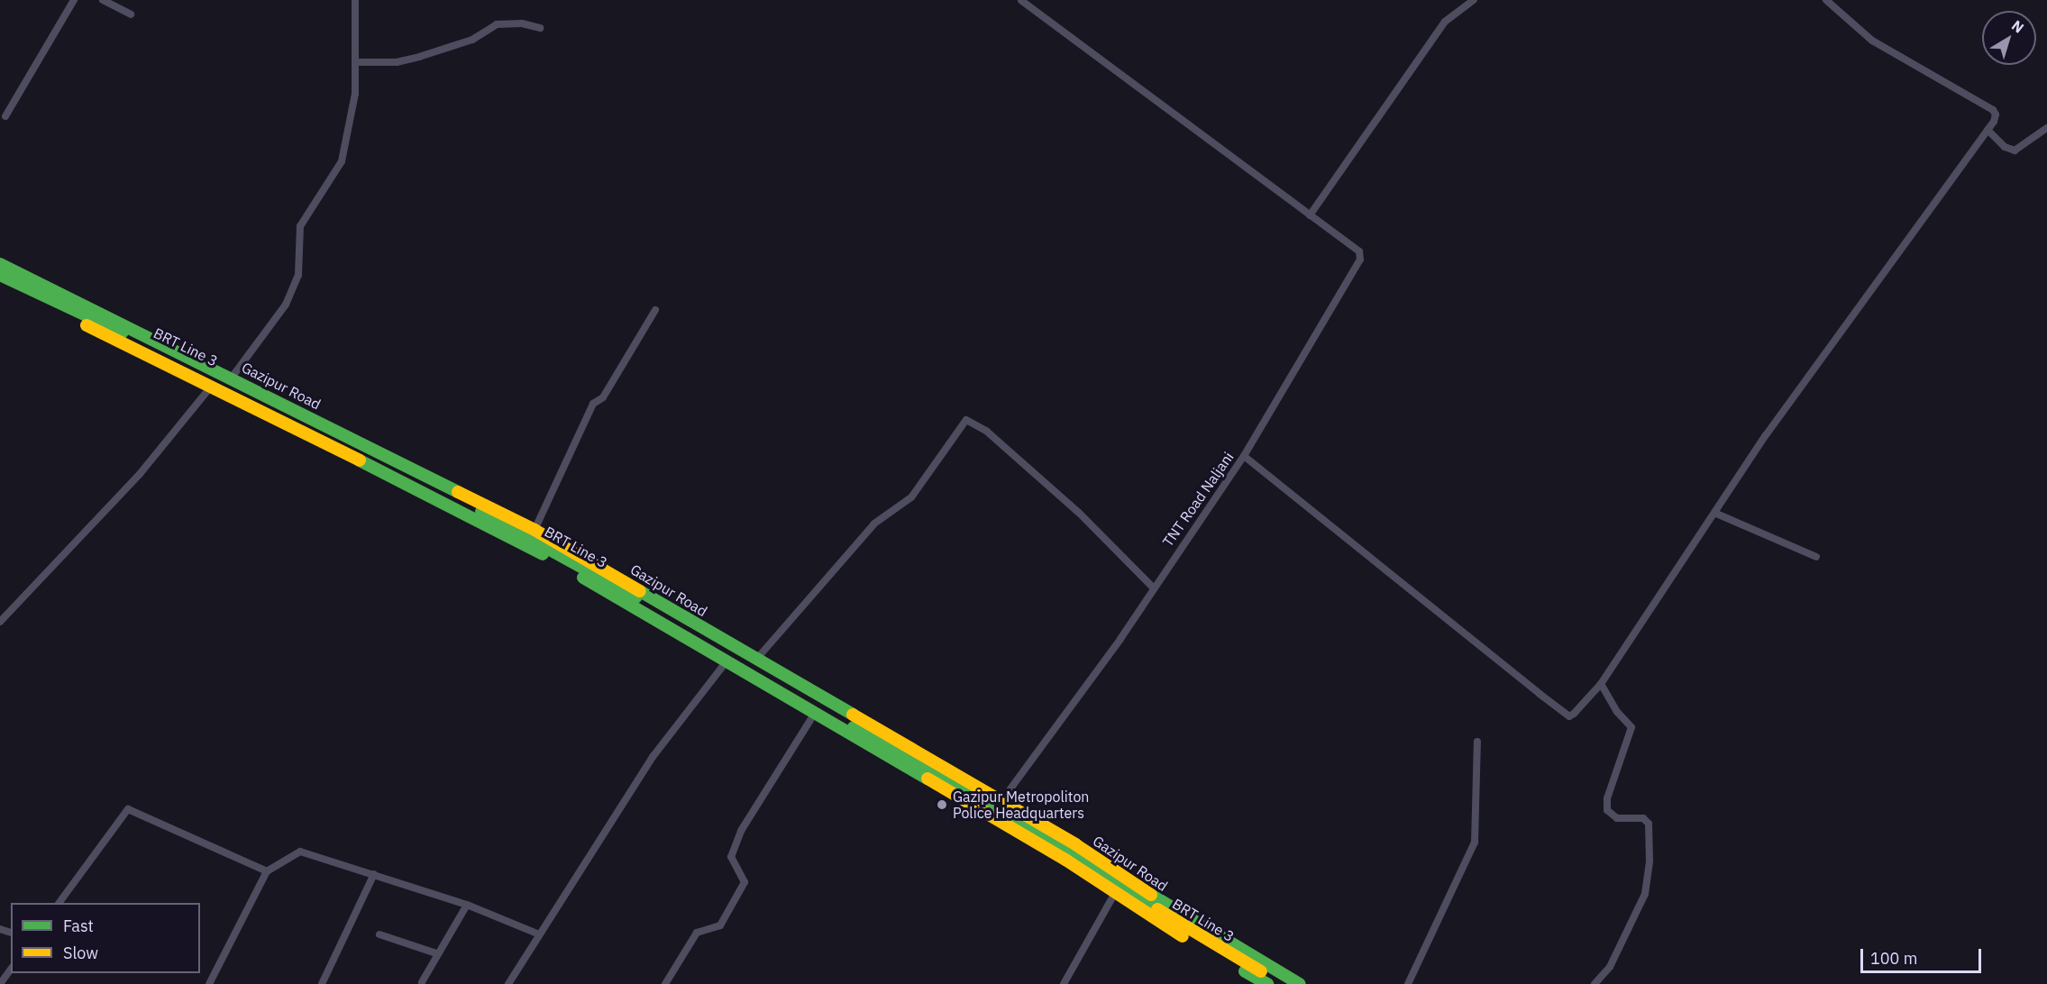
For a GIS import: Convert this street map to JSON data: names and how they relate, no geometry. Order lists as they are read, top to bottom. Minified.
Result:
{"streets":{"main road":["BRT Line 3","Gazipur Road"],"street":["TNT Road Naljani"]},"crossings":[["Gazipur Road","TNT Road Naljani"]],"places":["Gazipur Metropoliton Police Headquarters"],"legend":["Fast","Slow"],"scale_bar":"100 m","north":"top right"}
